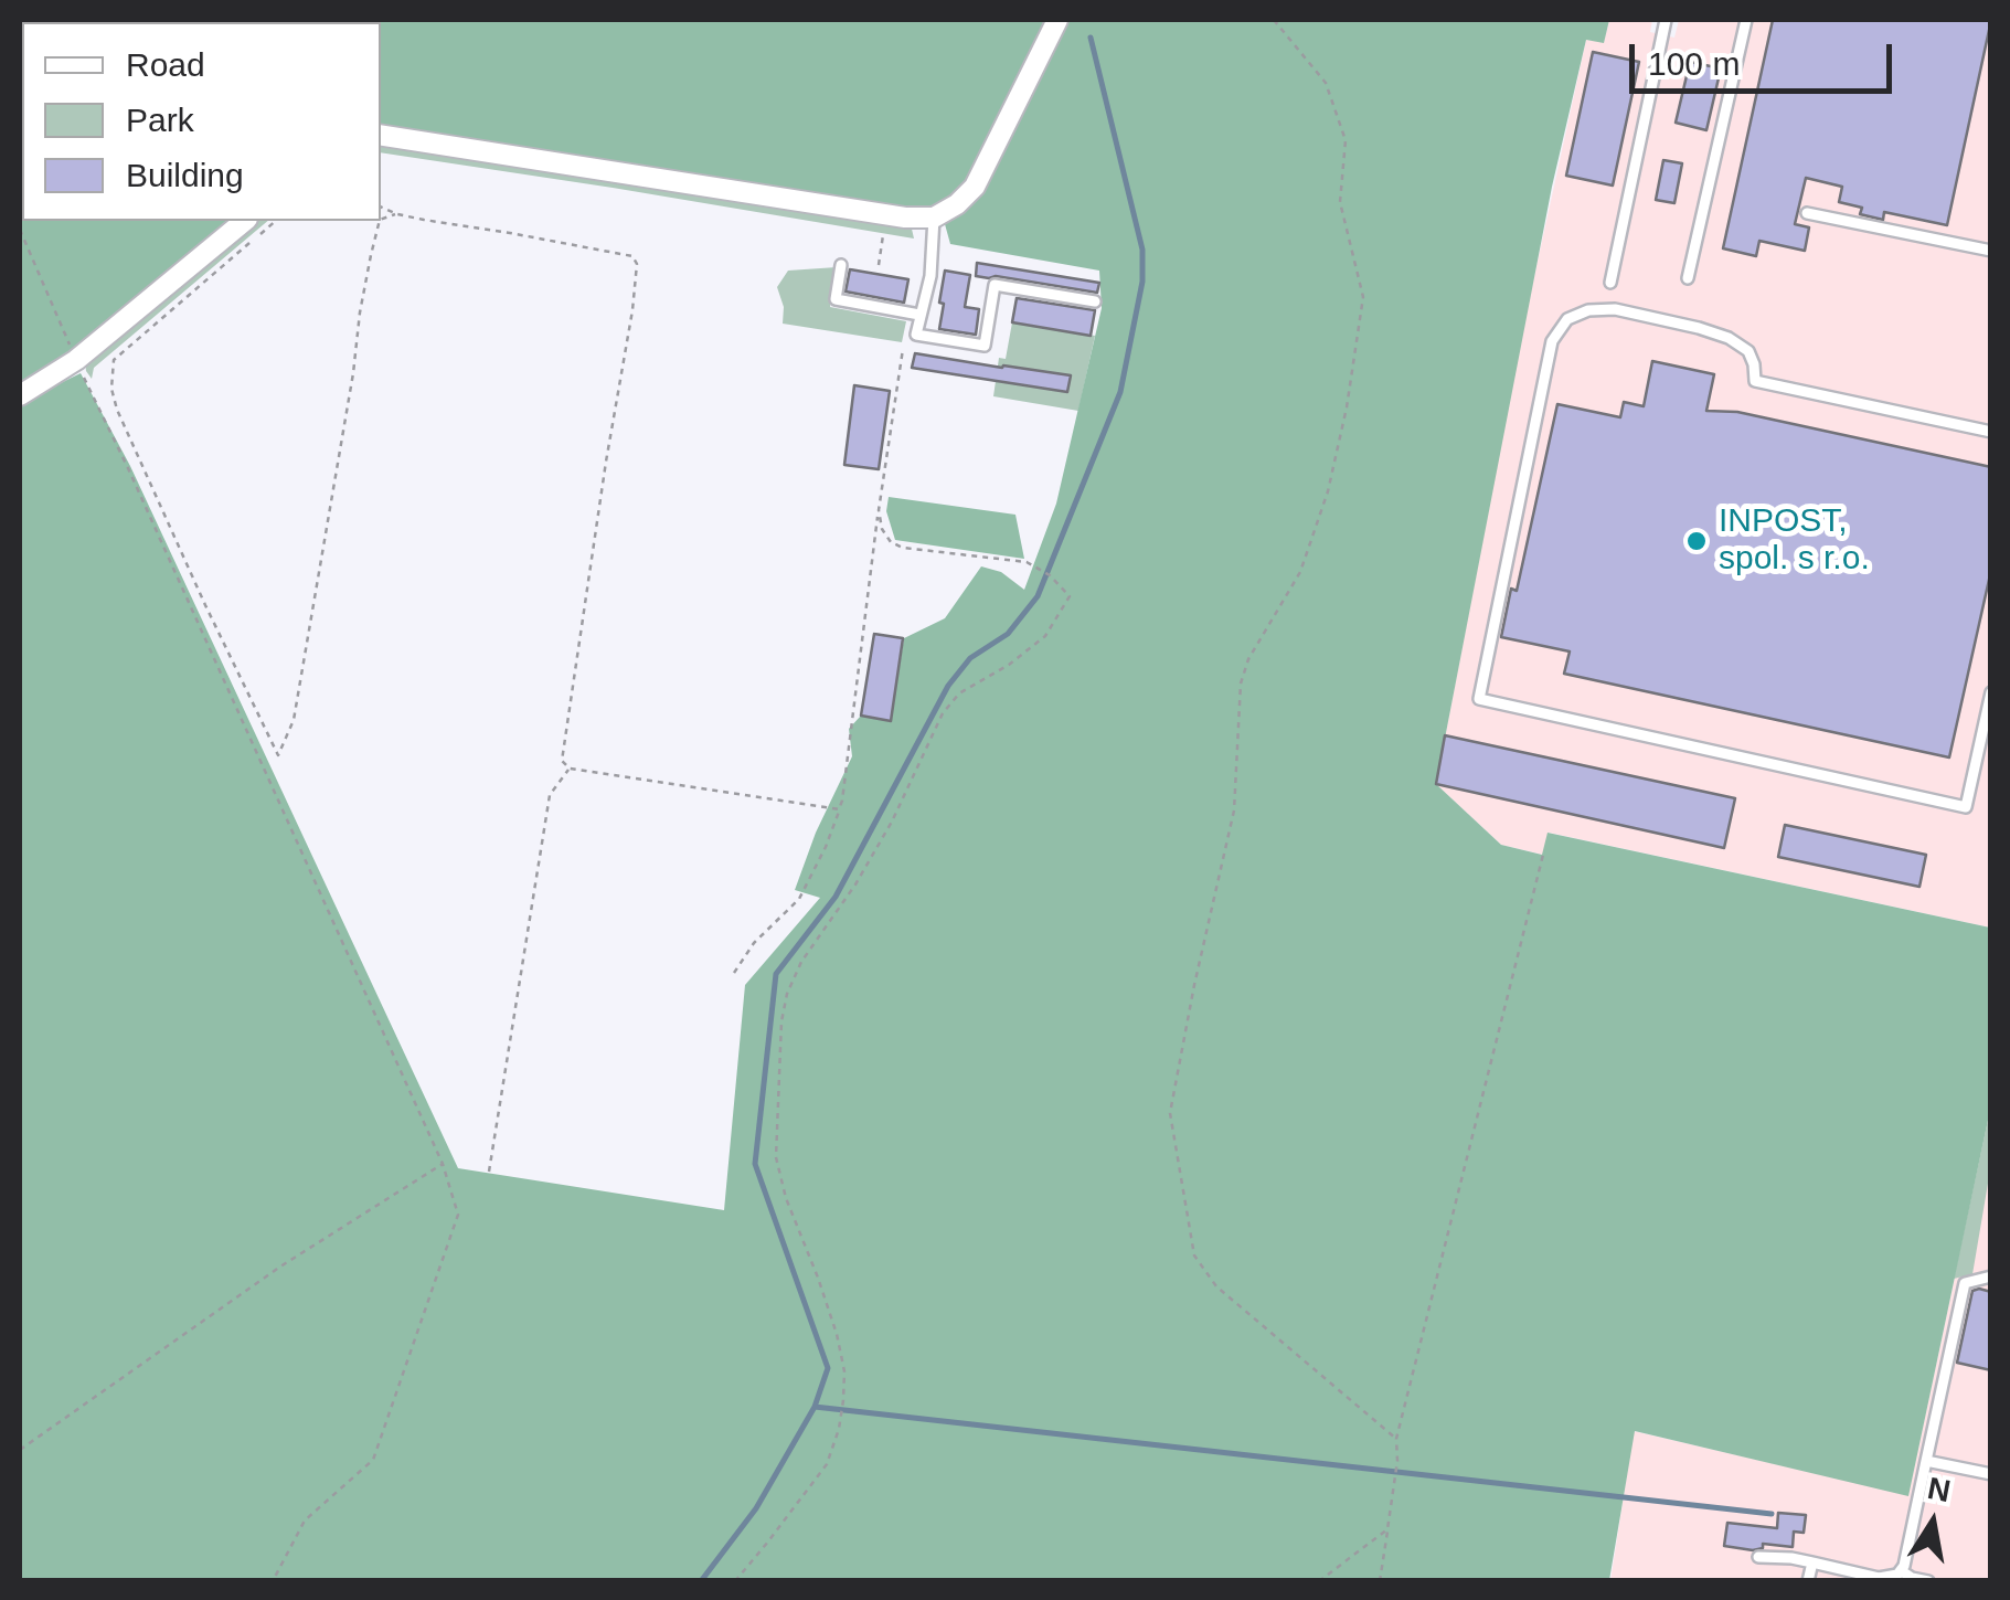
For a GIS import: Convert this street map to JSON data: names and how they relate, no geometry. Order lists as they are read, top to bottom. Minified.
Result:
{"places":["INPOST, spol. s r.o."],"legend":["Road","Park","Building"],"scale_bar":"100 m","north":"top"}
